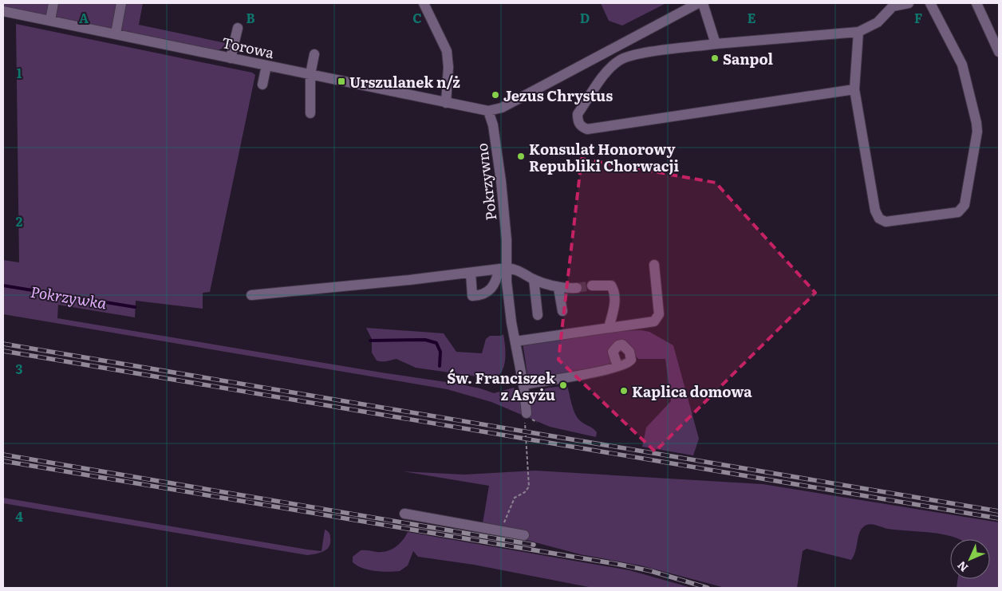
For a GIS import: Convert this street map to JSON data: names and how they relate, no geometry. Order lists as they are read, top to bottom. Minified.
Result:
{"streets":{"street":["Torowa","Pokrzywno"]},"crossings":[["Torowa","Pokrzywno"]],"water":["Pokrzywka"],"places":{"other":["Sanpol","Jezus Chrystus","Konsulat Honorowy Republiki Chorwacji","Św. Franciszek z Asyżu","Kaplica domowa"],"transit":["Urszulanek n/ż"]},"north":"bottom left","grid":{"columns":["A","B","C","D","E","F"],"rows":["1","2","3","4"]}}
